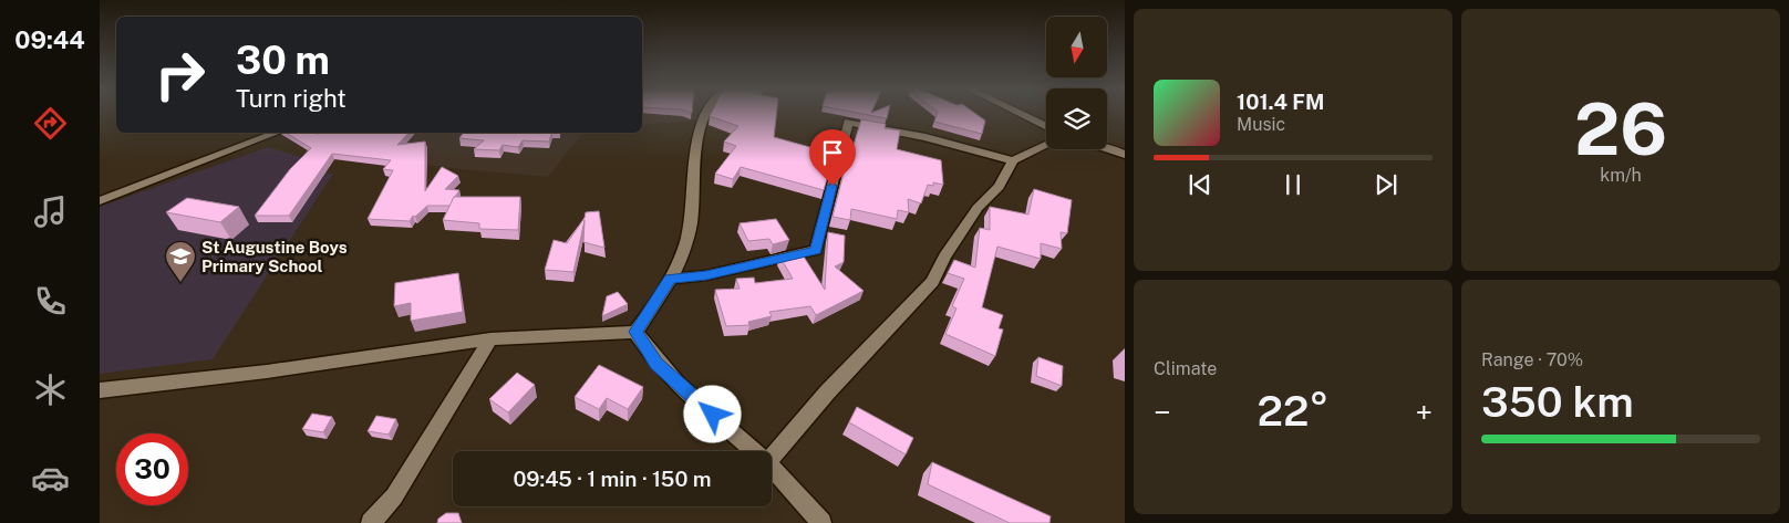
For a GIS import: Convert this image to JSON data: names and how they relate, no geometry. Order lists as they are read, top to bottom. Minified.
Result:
{"places":{"school or university":["St Augustine Boys Primary School"]},"north":"bottom","page":{"tabs":"09:44","tile":[["26","km/h"],"Climate",["Range · 70%","350 km"]],"turn":["30 m","Turn right"],"song":["101.4 FM","Music"],"heat":["−","22°","+"],"limit":"30","trip":"09:45 · 1 min · 150 m"}}
